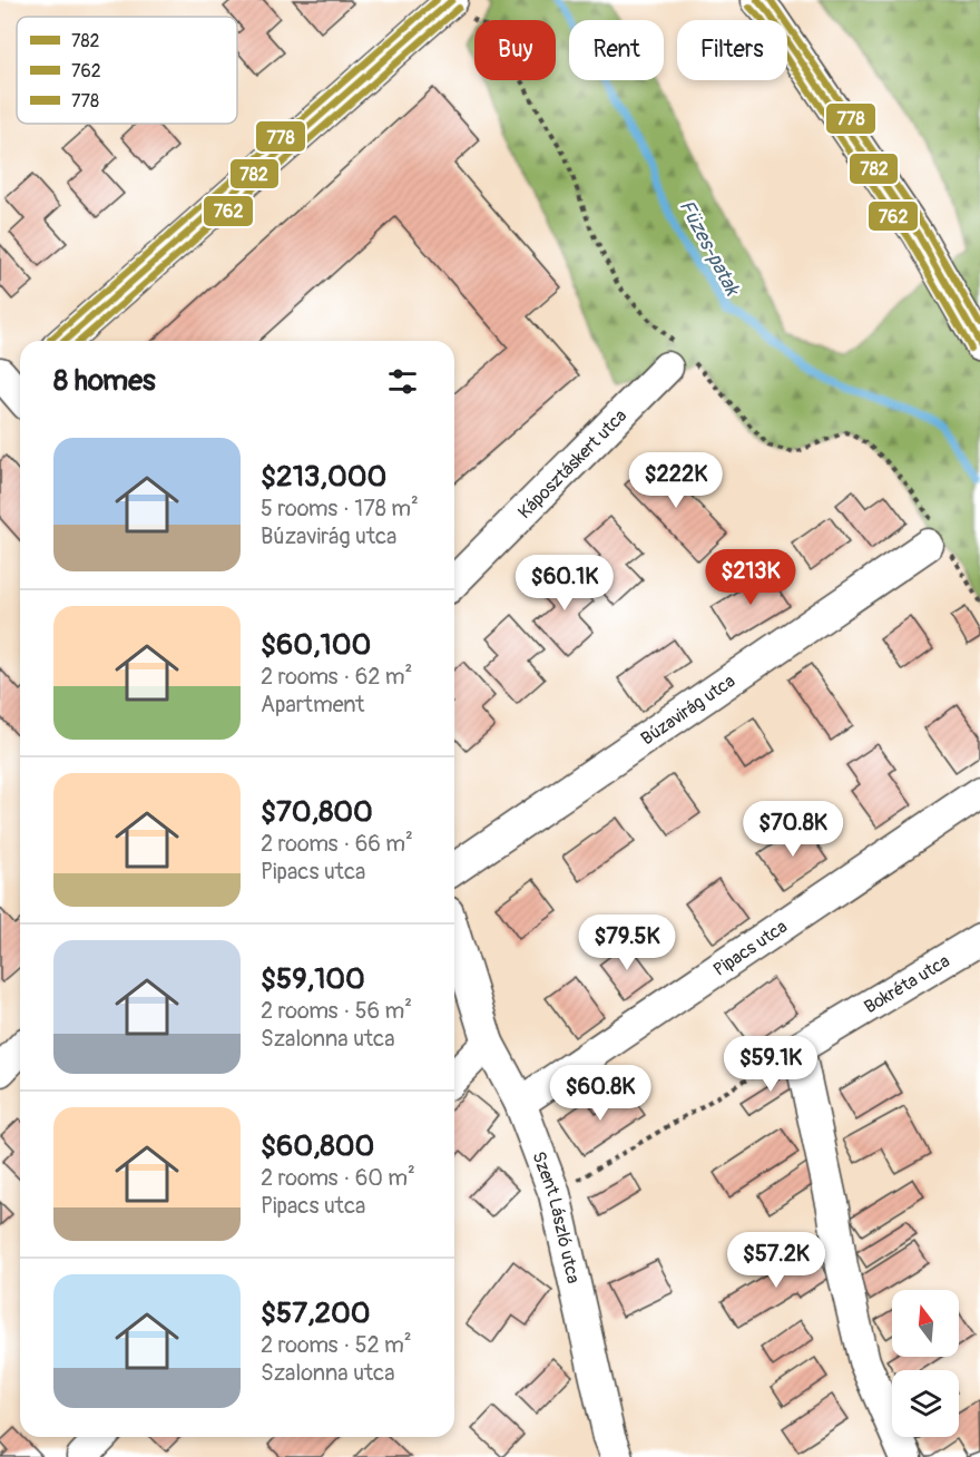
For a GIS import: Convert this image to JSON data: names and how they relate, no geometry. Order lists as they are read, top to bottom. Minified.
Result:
{"streets":{"street":["Káposztáskert utca","Búzavirág utca","Pipacs utca","Bokréta utca","Szent László utca"]},"crossings":[["Pipacs utca","Szent László utca"]],"water":["Füzes-patak"],"lines":["transit line 782","transit line 778","transit line 762"],"legend":["782","762","778"],"north":"top","page":{"chip":["Buy","Rent","Filters"],"heading":"8 homes","list":[{"name":"$213,000","note":"5 rooms · 178 m² · Búzavirág utca"},{"name":"$60,100","note":"2 rooms · 62 m² · Apartment"},{"name":"$70,800","note":"2 rooms · 66 m² · Pipacs utca"},{"name":"$59,100","note":"2 rooms · 56 m² · Szalonna utca"},{"name":"$60,800","note":"2 rooms · 60 m² · Pipacs utca"},{"name":"$57,200","note":"2 rooms · 52 m² · Szalonna utca"}],"price":["$222K","$213K","$60.1K","$70.8K","$79.5K","$59.1K","$60.8K","$57.2K"]}}
